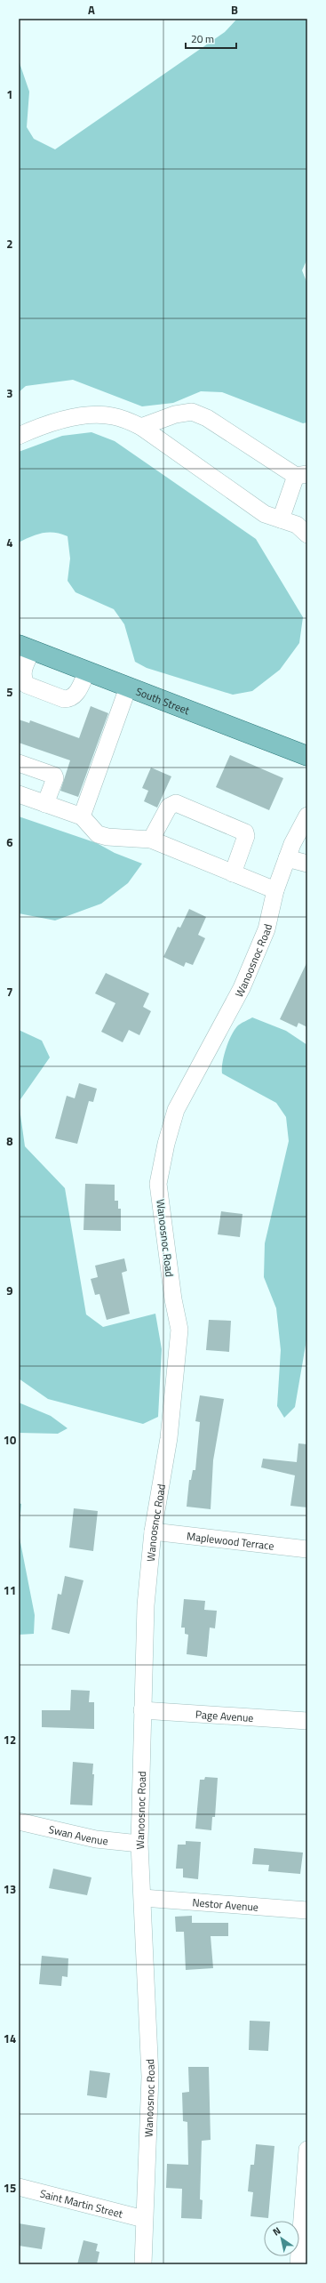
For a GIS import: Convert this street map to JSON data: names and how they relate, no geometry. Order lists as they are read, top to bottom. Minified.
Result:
{"streets":{"main road":["South Street"],"street":["Wanoosnoc Road","Maplewood Terrace","Page Avenue","Swan Avenue","Nestor Avenue","Saint Martin Street"]},"crossings":[["Wanoosnoc Road","Maplewood Terrace"],["Wanoosnoc Road","Page Avenue"],["Wanoosnoc Road","Swan Avenue"],["Wanoosnoc Road","Nestor Avenue"],["Wanoosnoc Road","Saint Martin Street"]],"scale_bar":"20 m","north":"top left","grid":{"columns":["A","B"],"rows":["1","2","3","4","5","6","7","8","9","10","11","12","13","14","15"]}}
